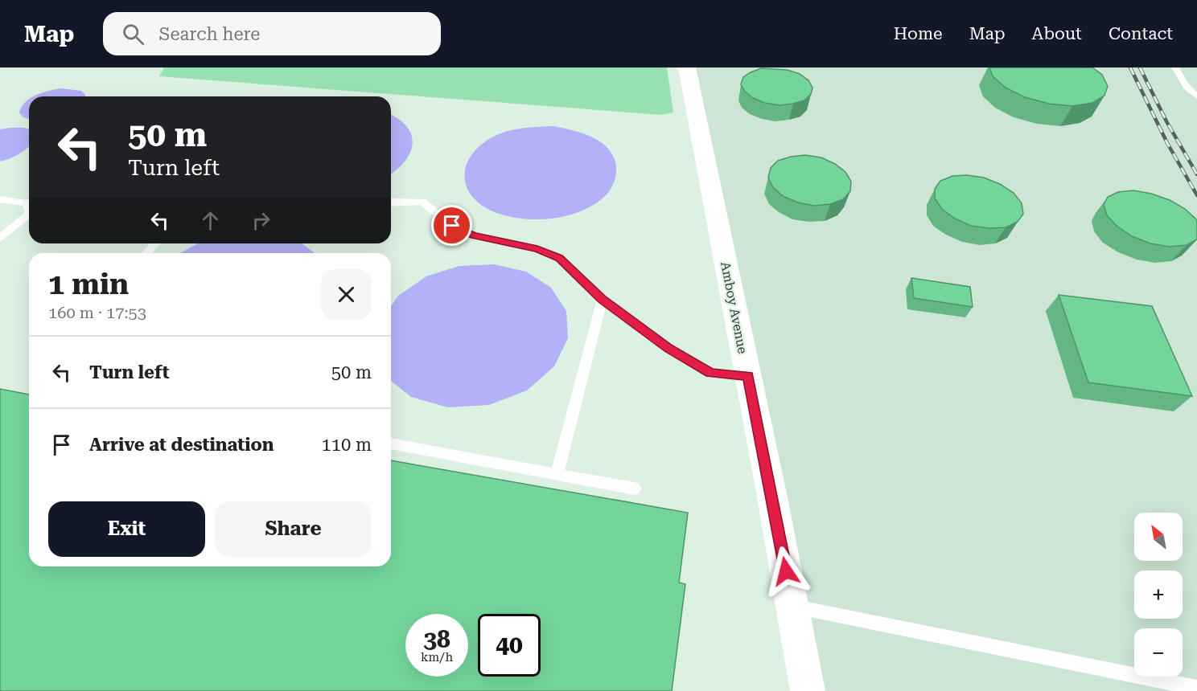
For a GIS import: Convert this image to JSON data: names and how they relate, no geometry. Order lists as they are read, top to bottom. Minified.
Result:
{"streets":{"street":["Amboy Avenue"]},"north":"top left","page":{"header":"Map","search":"Search here","nav":["Home","Map","About","Contact"],"turn":["50 m","Turn left"],"heading":["1 min","160 m · 17:53"],"list":[{"name":"Turn left","value":"50 m"},{"name":"Arrive at destination","value":"110 m"}],"buttons":["Exit","Share"],"map_buttons":["+","−"],"speed":"38 km/h","limit":"40"}}
